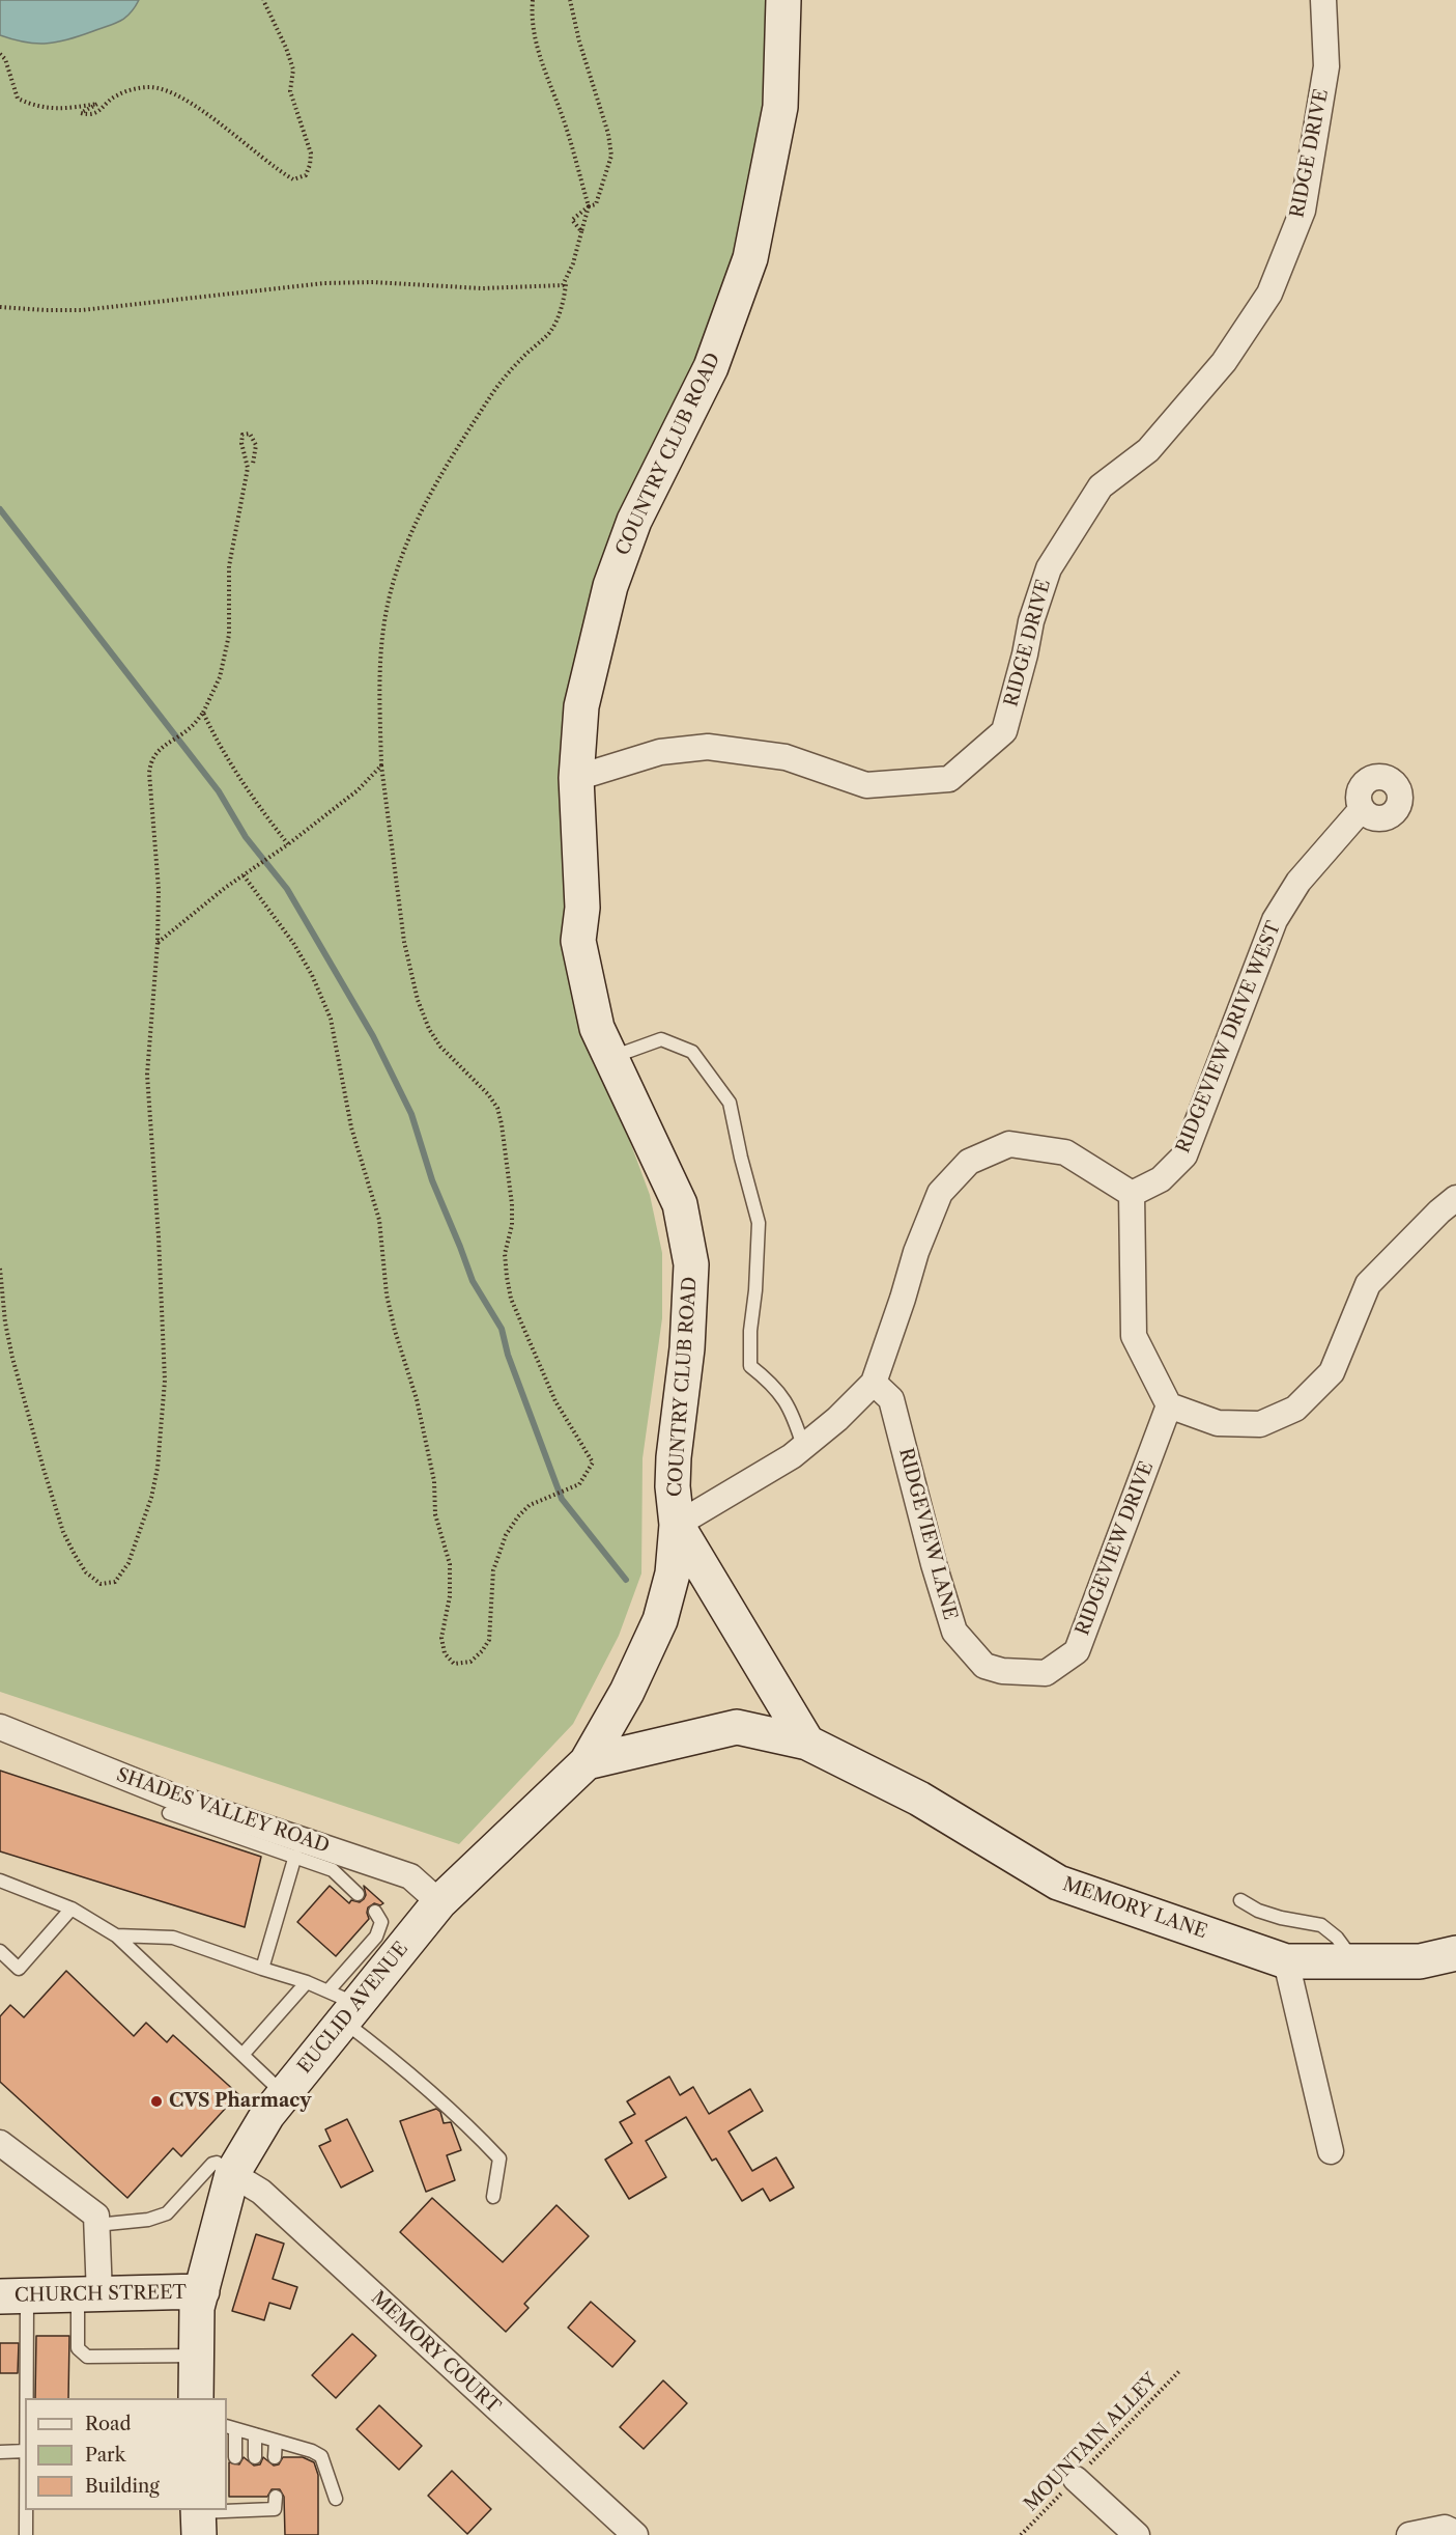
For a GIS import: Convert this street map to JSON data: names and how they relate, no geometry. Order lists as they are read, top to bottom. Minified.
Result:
{"streets":{"street":["RIDGE DRIVE","COUNTRY CLUB ROAD","RIDGEVIEW DRIVE WEST","RIDGEVIEW LANE","RIDGEVIEW DRIVE","SHADES VALLEY ROAD","MEMORY LANE","EUCLID AVENUE","CHURCH STREET","MEMORY COURT"],"path":["MOUNTAIN ALLEY"]},"crossings":[["RIDGE DRIVE","COUNTRY CLUB ROAD"],["COUNTRY CLUB ROAD","SHADES VALLEY ROAD"],["COUNTRY CLUB ROAD","MEMORY LANE"],["COUNTRY CLUB ROAD","EUCLID AVENUE"],["RIDGEVIEW LANE","RIDGEVIEW DRIVE"],["SHADES VALLEY ROAD","EUCLID AVENUE"],["EUCLID AVENUE","CHURCH STREET"],["EUCLID AVENUE","MEMORY COURT"]],"places":["CVS Pharmacy"],"legend":["Road","Park","Building"]}
